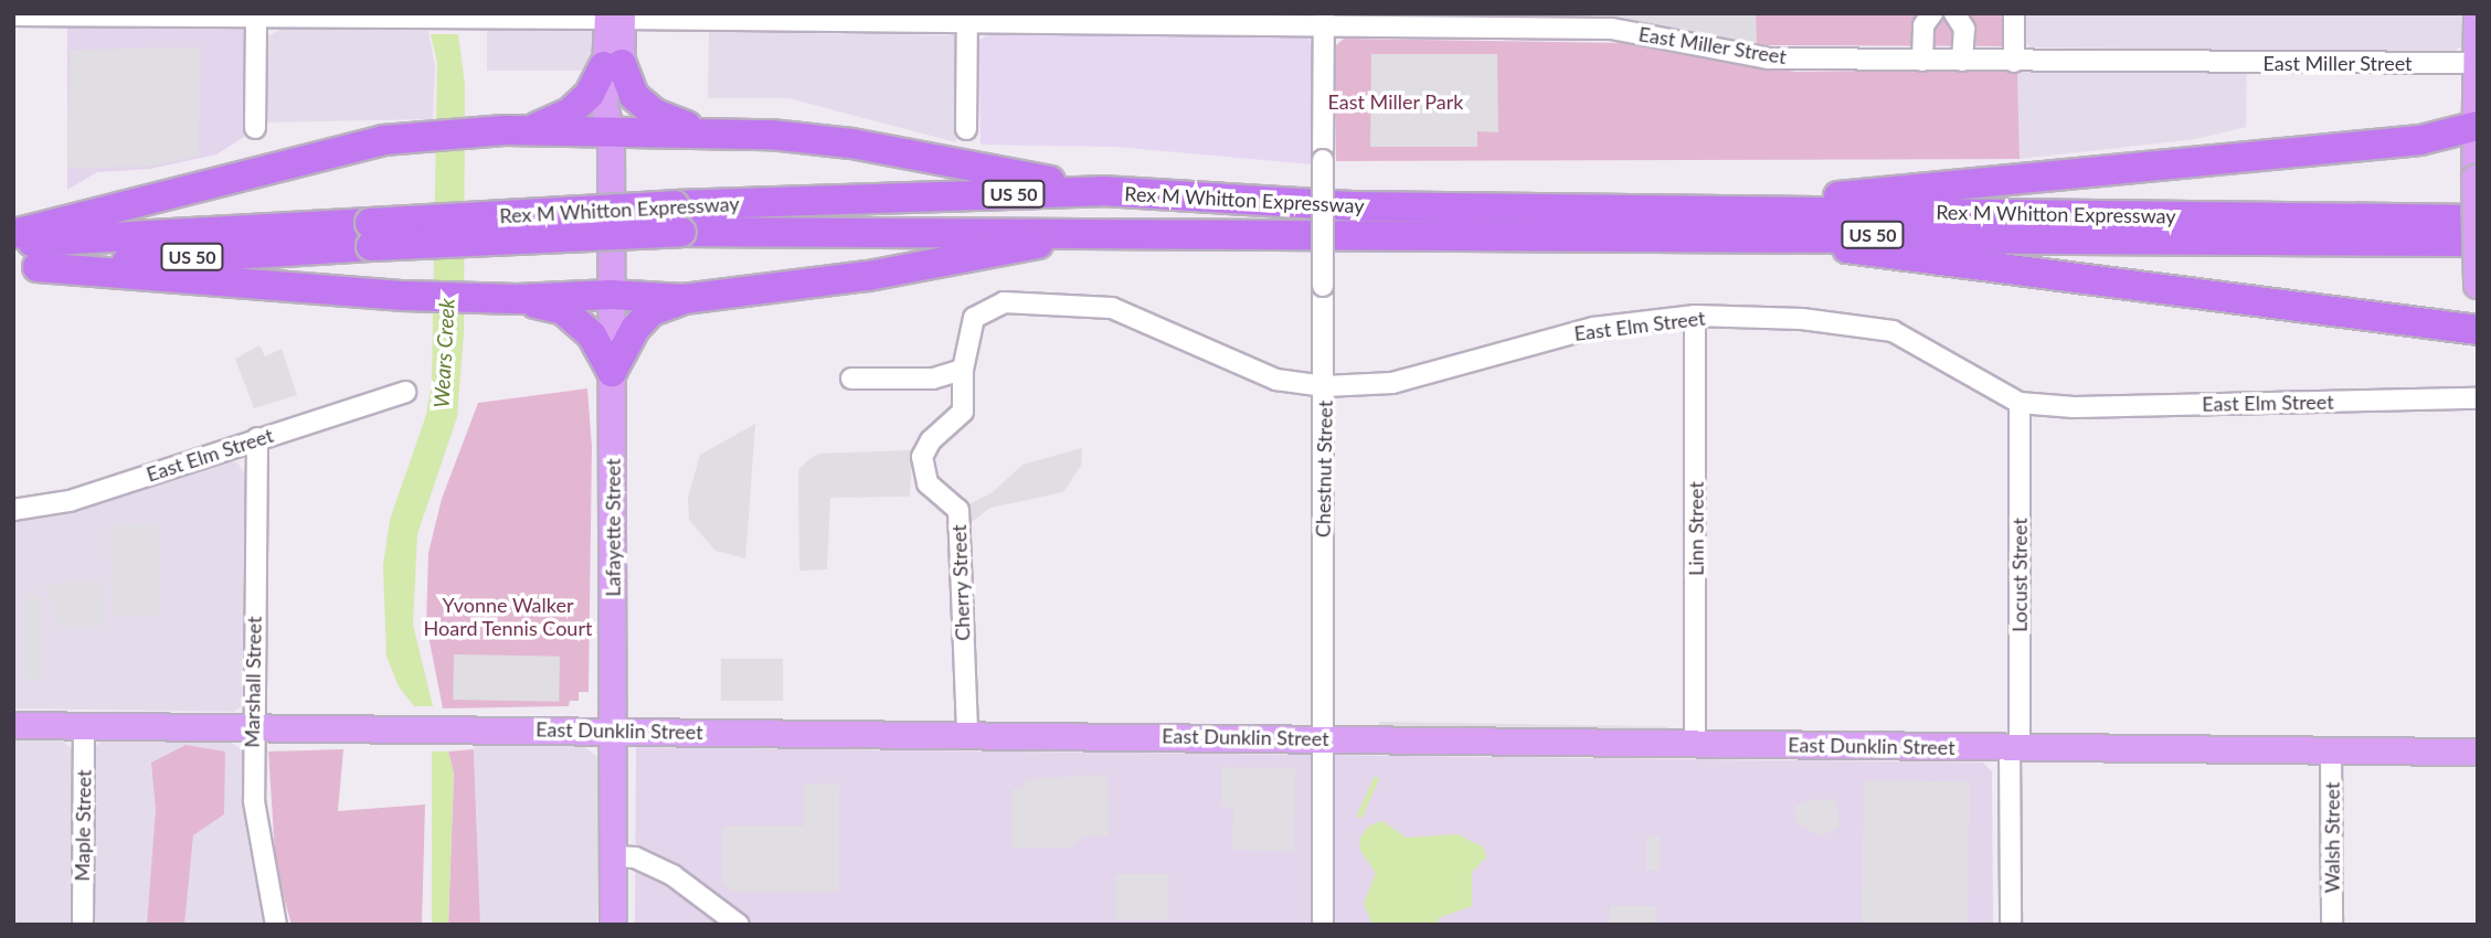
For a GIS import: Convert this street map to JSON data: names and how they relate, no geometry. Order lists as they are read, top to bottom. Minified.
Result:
{"streets":{"highway":["US 50","Rex M Whitton Expressway"],"main road":["Lafayette Street","East Dunklin Street"],"street":["East Miller Street","East Elm Street","Chestnut Street","Linn Street","Locust Street","Cherry Street","Marshall Street","Maple Street","Walsh Street"]},"crossings":[["East Miller Street","Chestnut Street"],["East Miller Street","Lafayette Street"],["East Elm Street","Chestnut Street"],["East Elm Street","Linn Street"],["East Elm Street","Locust Street"],["East Elm Street","Cherry Street"],["East Elm Street","Marshall Street"],["Chestnut Street","East Dunklin Street"],["Lafayette Street","East Dunklin Street"],["Linn Street","East Dunklin Street"],["Locust Street","East Dunklin Street"],["Cherry Street","East Dunklin Street"],["Marshall Street","East Dunklin Street"],["East Dunklin Street","Maple Street"],["East Dunklin Street","Walsh Street"]],"water":["Wears Creek"],"parks":["East Miller Park","Yvonne Walker Hoard Tennis Court"]}
